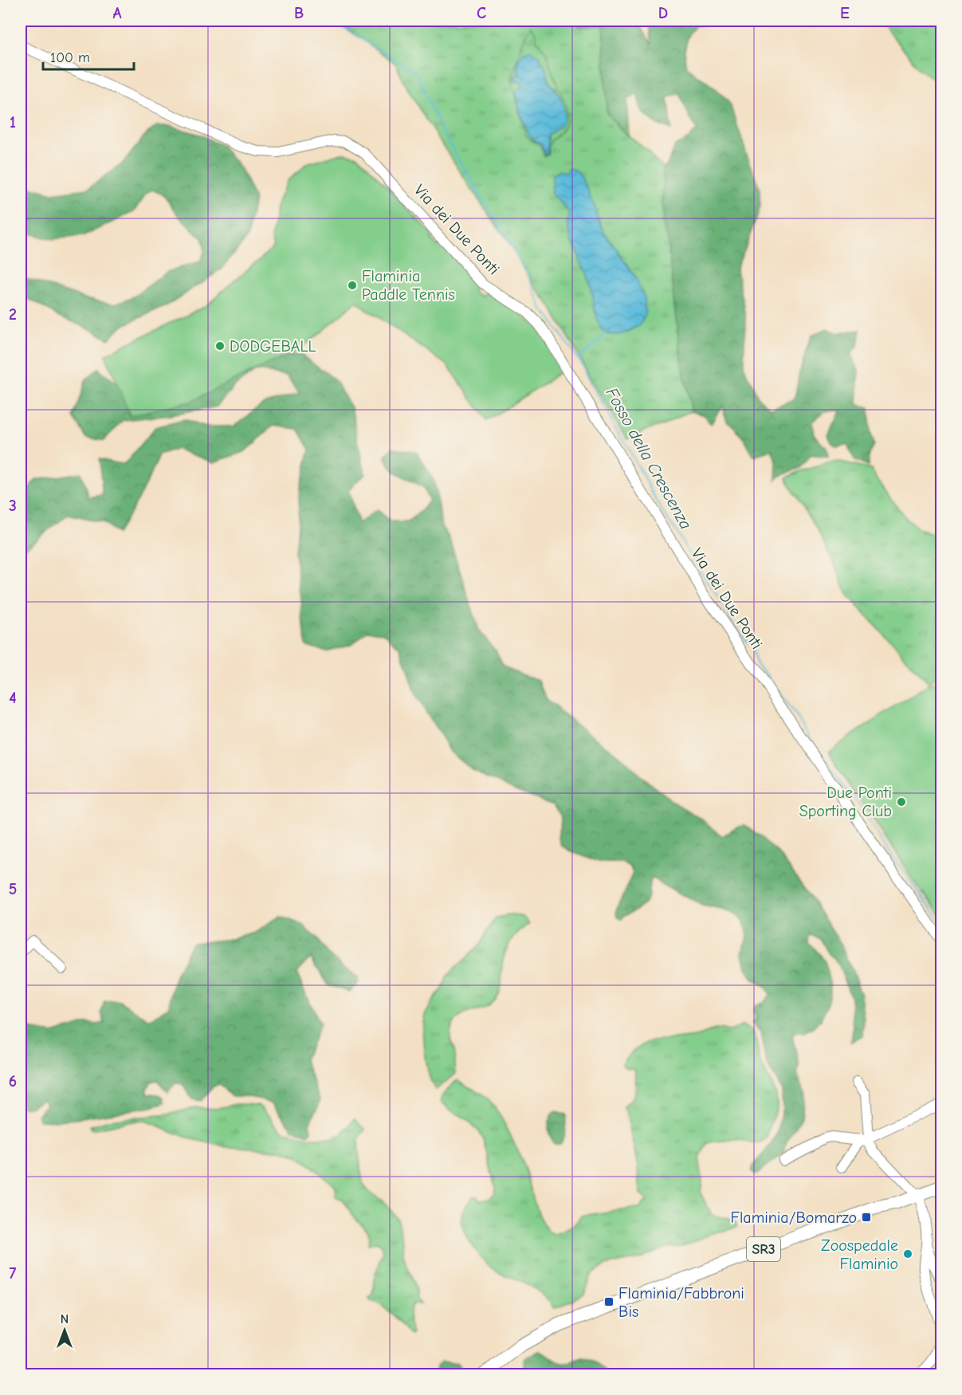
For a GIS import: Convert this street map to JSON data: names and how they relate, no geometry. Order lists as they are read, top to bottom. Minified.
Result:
{"streets":{"main road":["SR3"],"street":["Via dei Due Ponti"]},"water":["Fosso della Crescenza"],"places":{"other":["Flaminia Paddle Tennis","DODGEBALL","Due Ponti Sporting Club","Zoospedale Flaminio"],"transit":["Flaminia/Bomarzo","Flaminia/Fabbroni Bis"]},"scale_bar":"100 m","north":"top","grid":{"columns":["A","B","C","D","E"],"rows":["1","2","3","4","5","6","7"]}}
